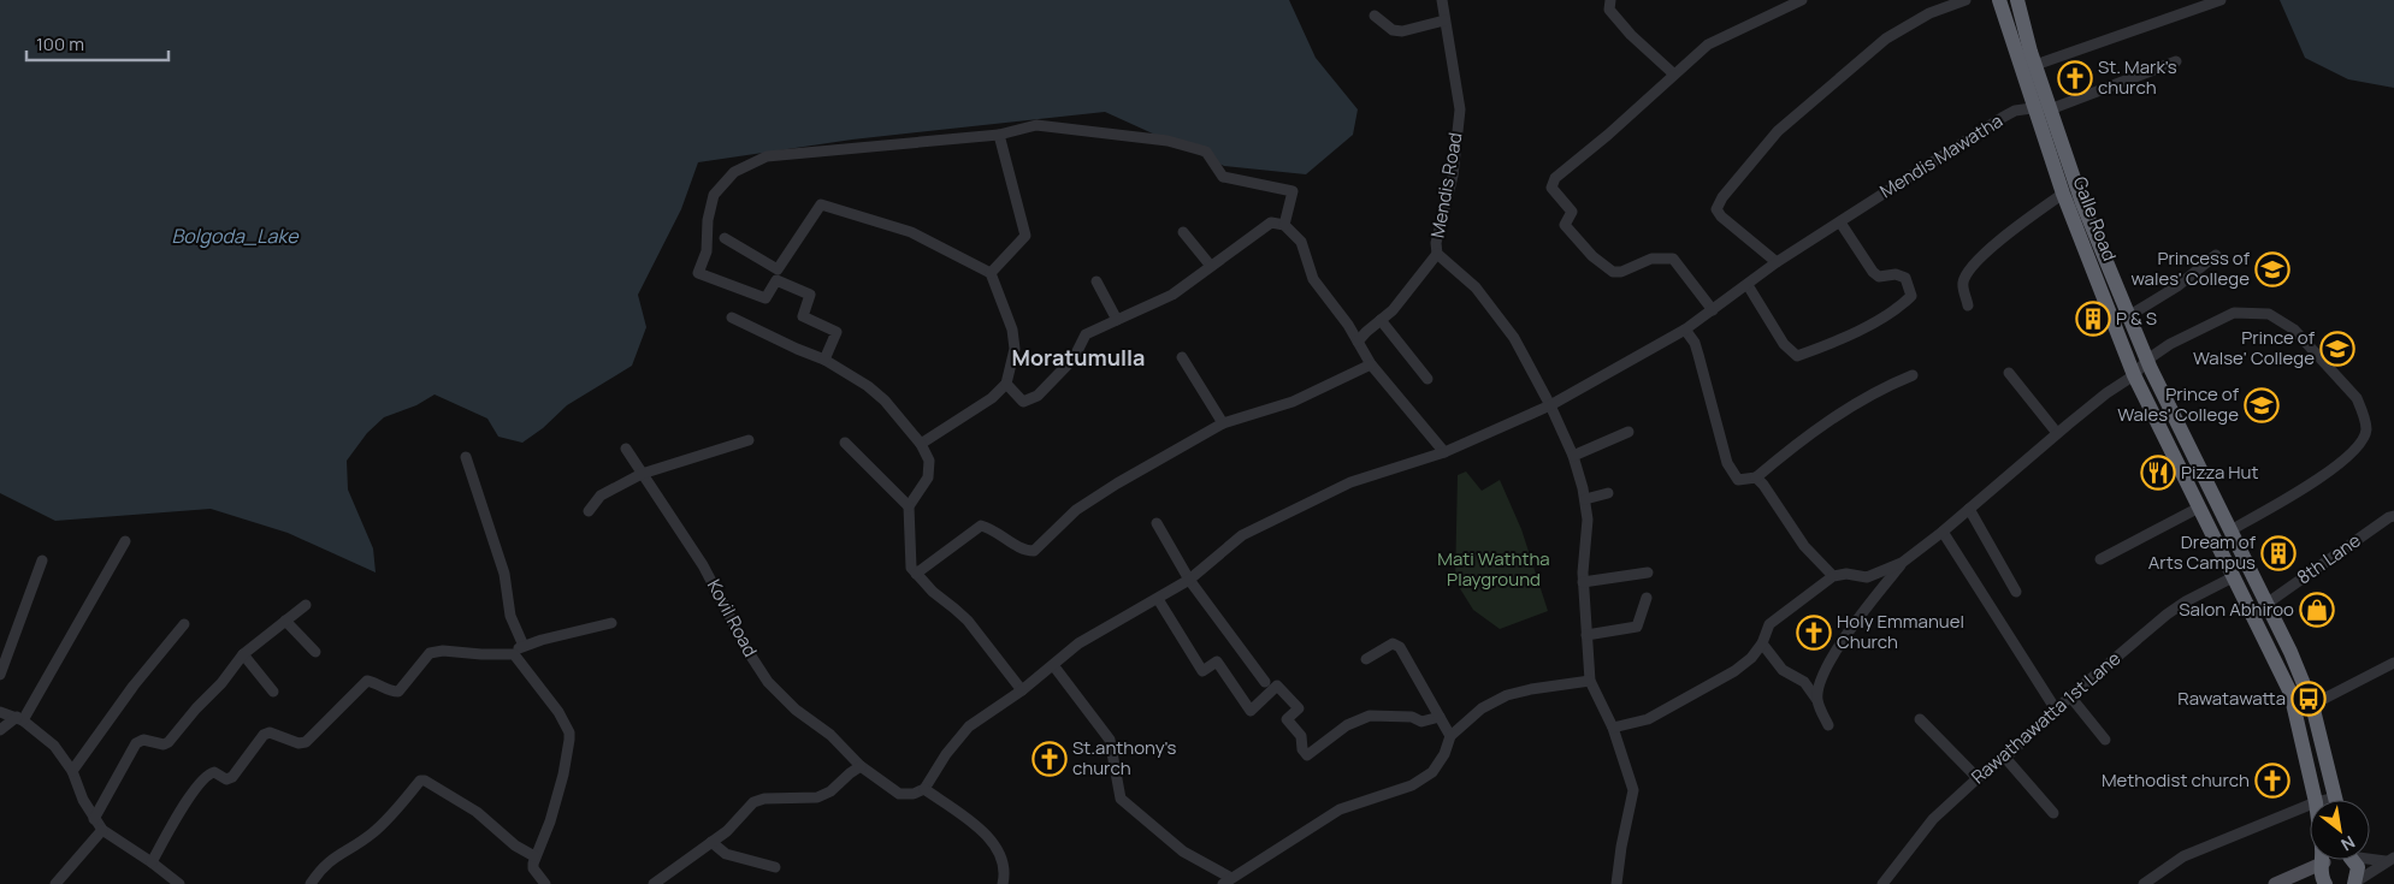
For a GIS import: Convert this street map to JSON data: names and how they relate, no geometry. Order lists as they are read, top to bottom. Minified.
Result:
{"streets":{"highway":["Galle Road"],"street":["Mendis Mawatha","Mendis Road","8th Lane","Kovil Road","Rawathawatta 1st Lane"]},"crossings":[["Mendis Mawatha","Mendis Road"],["Mendis Mawatha","Galle Road"],["Mendis Mawatha","Kovil Road"],["Galle Road","8th Lane"],["Galle Road","Rawathawatta 1st Lane"]],"districts":["Moratumulla"],"water":["Bolgoda_Lake"],"parks":["Mati Waththa Playground"],"places":{"church":["St. Mark's church","Holy Emmanuel Church","St.anthony's church","Methodist church"],"school or university":["Princess of wales' College","Prince of Walse' College","Prince of Wales' College"],"building":["P & S","Dream of Arts Campus"],"restaurant":["Pizza Hut"],"shop":["Salon Abhiroo"],"bus stop":["Rawatawatta"]},"scale_bar":"100 m","north":"bottom right"}
